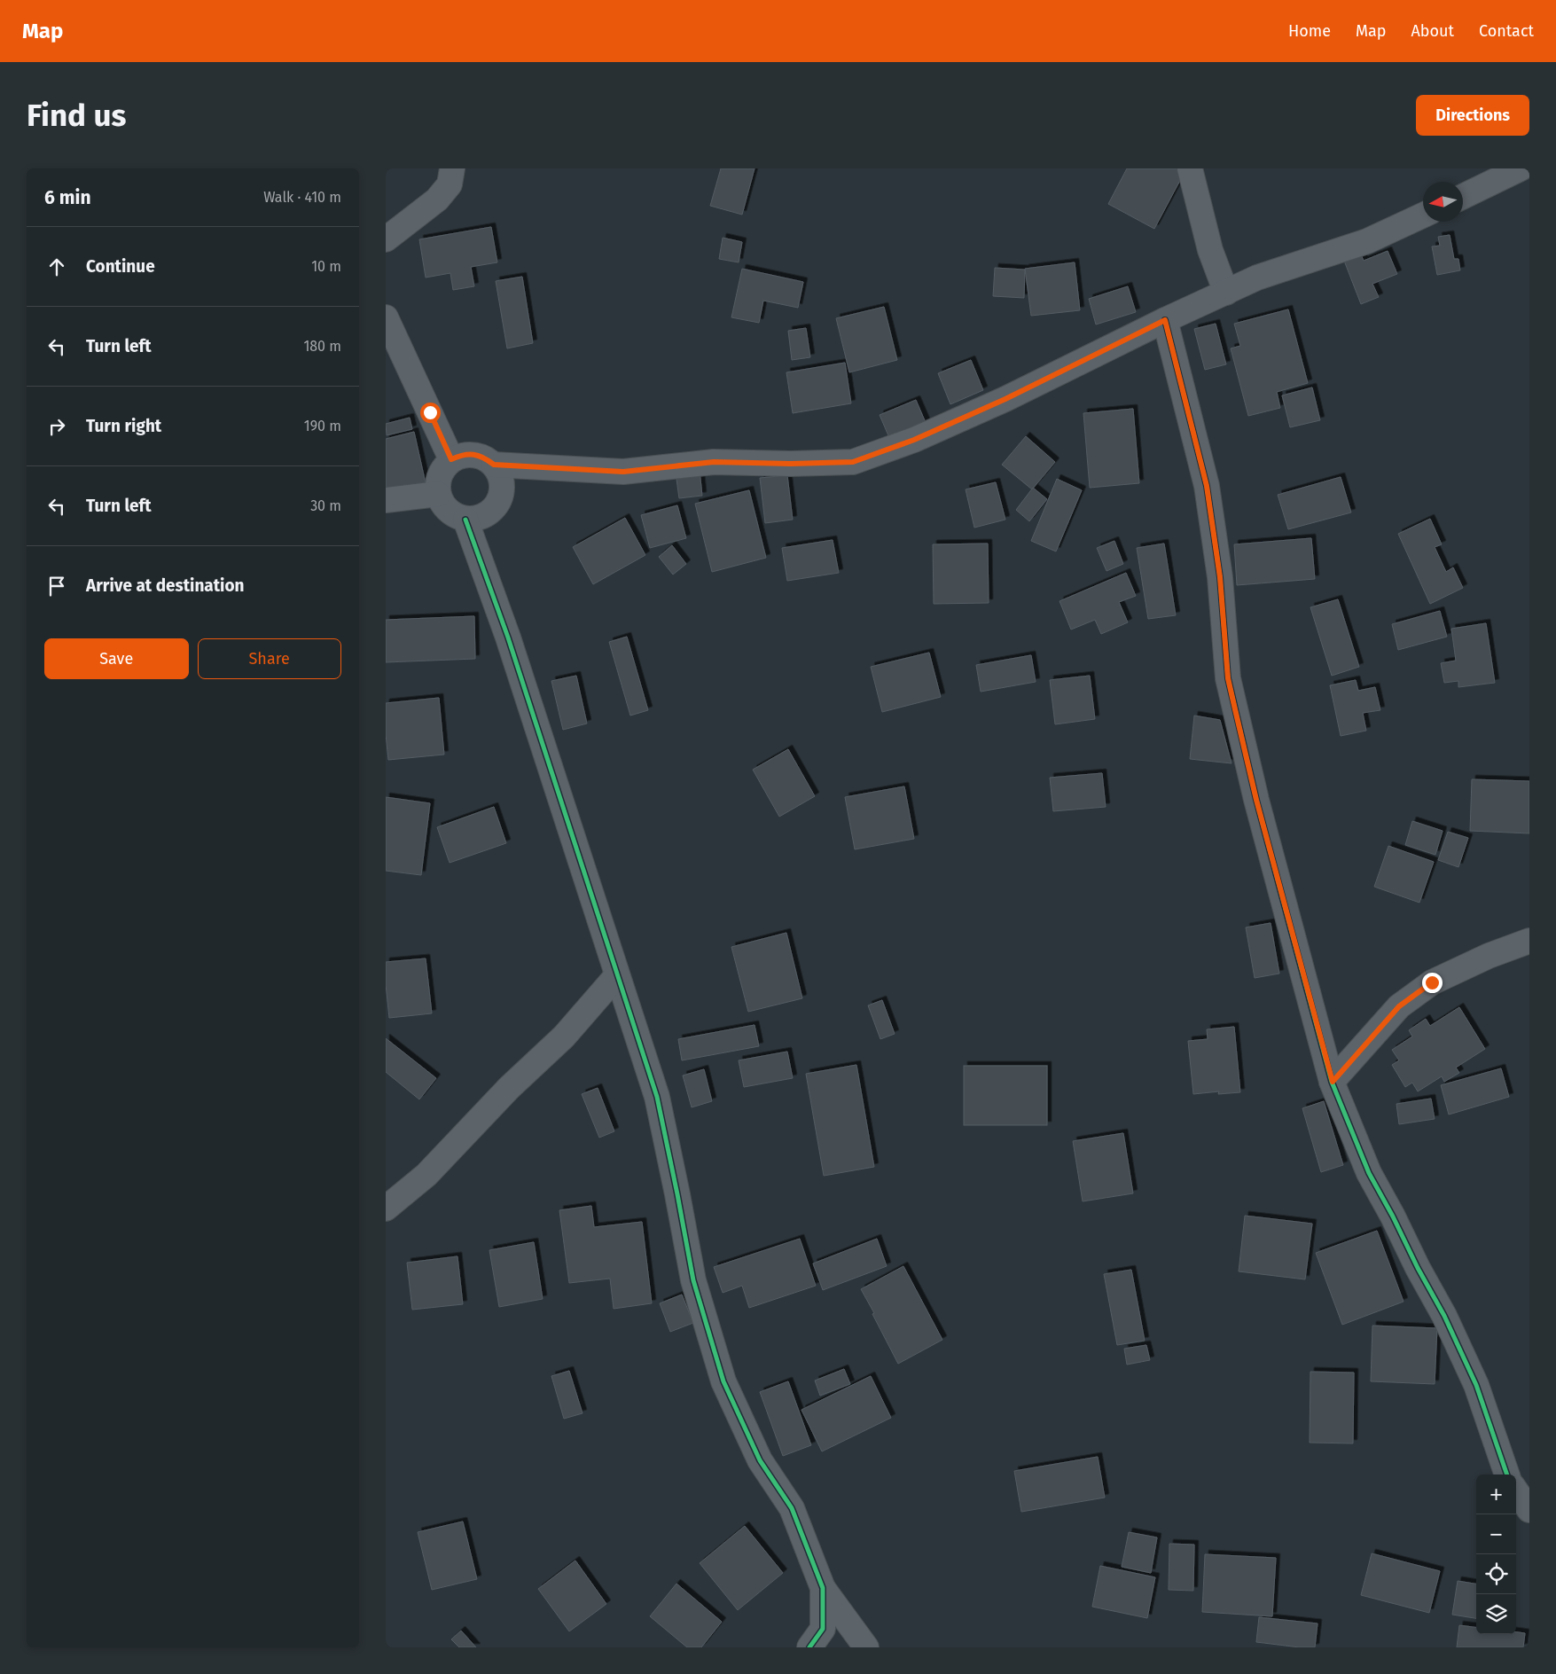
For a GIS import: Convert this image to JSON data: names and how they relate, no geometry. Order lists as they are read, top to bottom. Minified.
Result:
{"north":"left","page":{"header":"Map","nav":["Home","Map","About","Contact"],"buttons":["Directions",["Save","Share"]],"title":"Find us","heading":["6 min","Walk · 410 m"],"list":[["Continue","10 m"],["Turn left","180 m"],["Turn right","190 m"],["Turn left","30 m"],"Arrive at destination"],"map_buttons":["+","−"]}}
